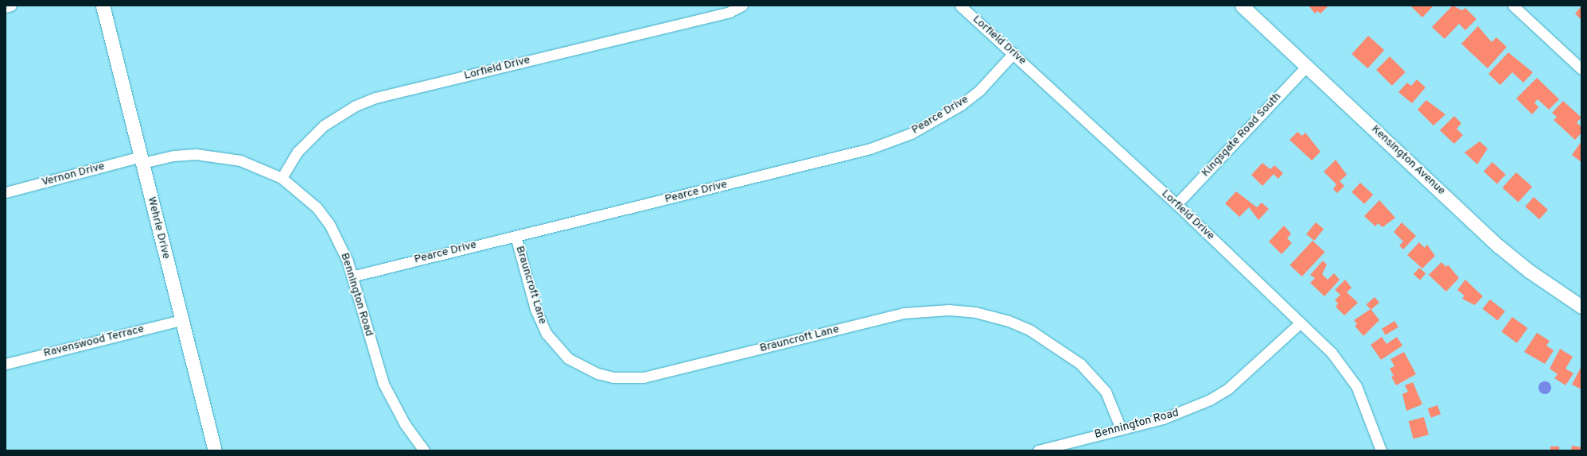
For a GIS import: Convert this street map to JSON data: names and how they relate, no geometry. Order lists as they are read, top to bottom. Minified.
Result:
{"streets":{"street":["Lorfield Drive","Pearce Drive","Kingsgate Road South","Kensington Avenue","Vernon Drive","Wehrle Drive","Brauncroft Lane","Bennington Road","Ravenswood Terrace"]},"crossings":[["Lorfield Drive","Pearce Drive"],["Lorfield Drive","Kingsgate Road South"],["Lorfield Drive","Bennington Road"],["Pearce Drive","Brauncroft Lane"],["Pearce Drive","Bennington Road"],["Kingsgate Road South","Kensington Avenue"],["Vernon Drive","Wehrle Drive"],["Vernon Drive","Bennington Road"],["Wehrle Drive","Bennington Road"],["Wehrle Drive","Ravenswood Terrace"],["Brauncroft Lane","Bennington Road"]]}
